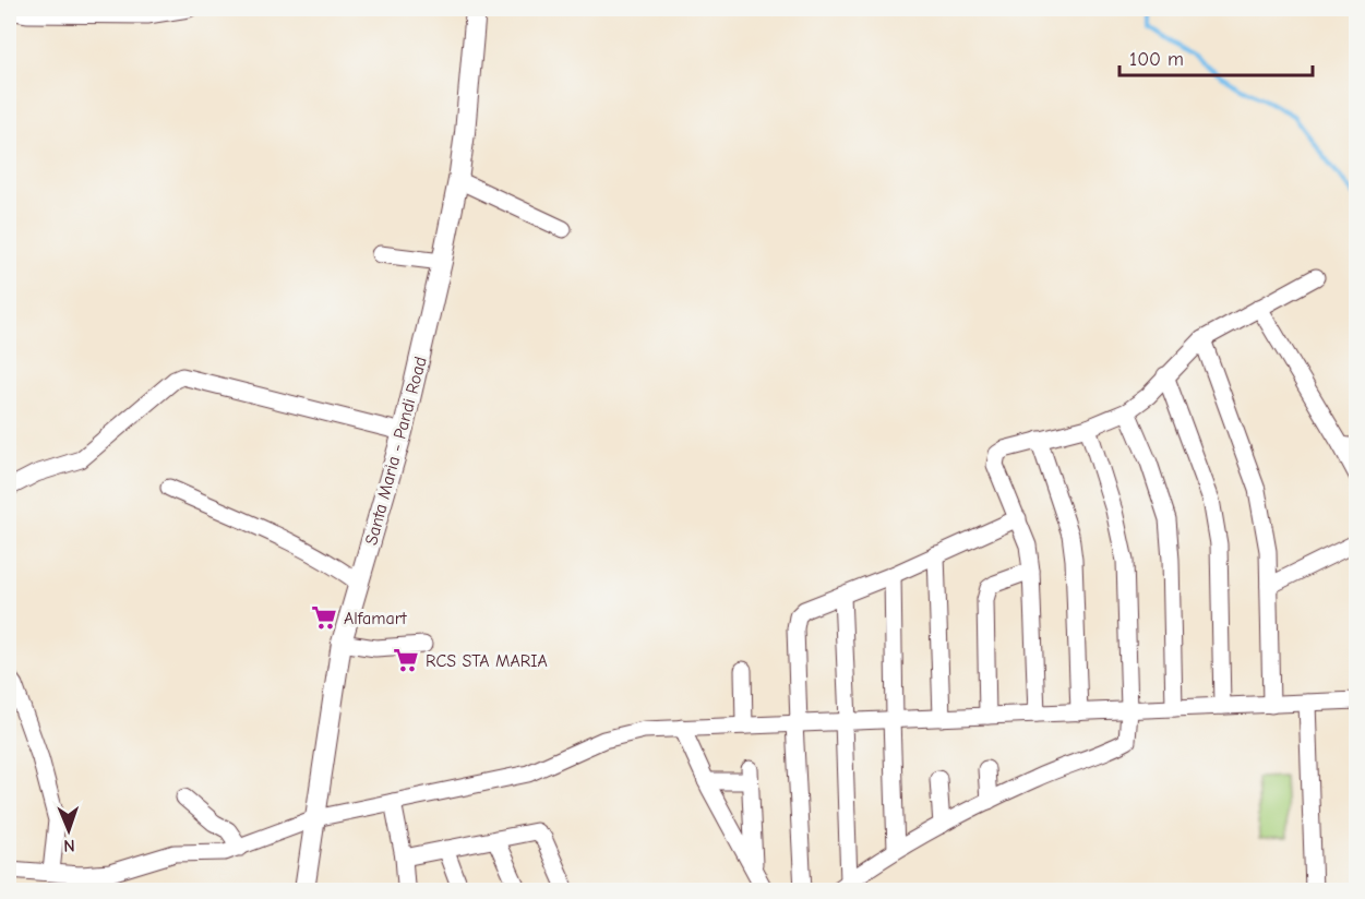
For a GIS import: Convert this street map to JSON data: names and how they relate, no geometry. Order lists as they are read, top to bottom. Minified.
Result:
{"streets":{"main road":["Santa Maria - Pandi Road"]},"places":{"supermarket":["Alfamart","RCS STA MARIA"]},"scale_bar":"100 m","north":"bottom"}
